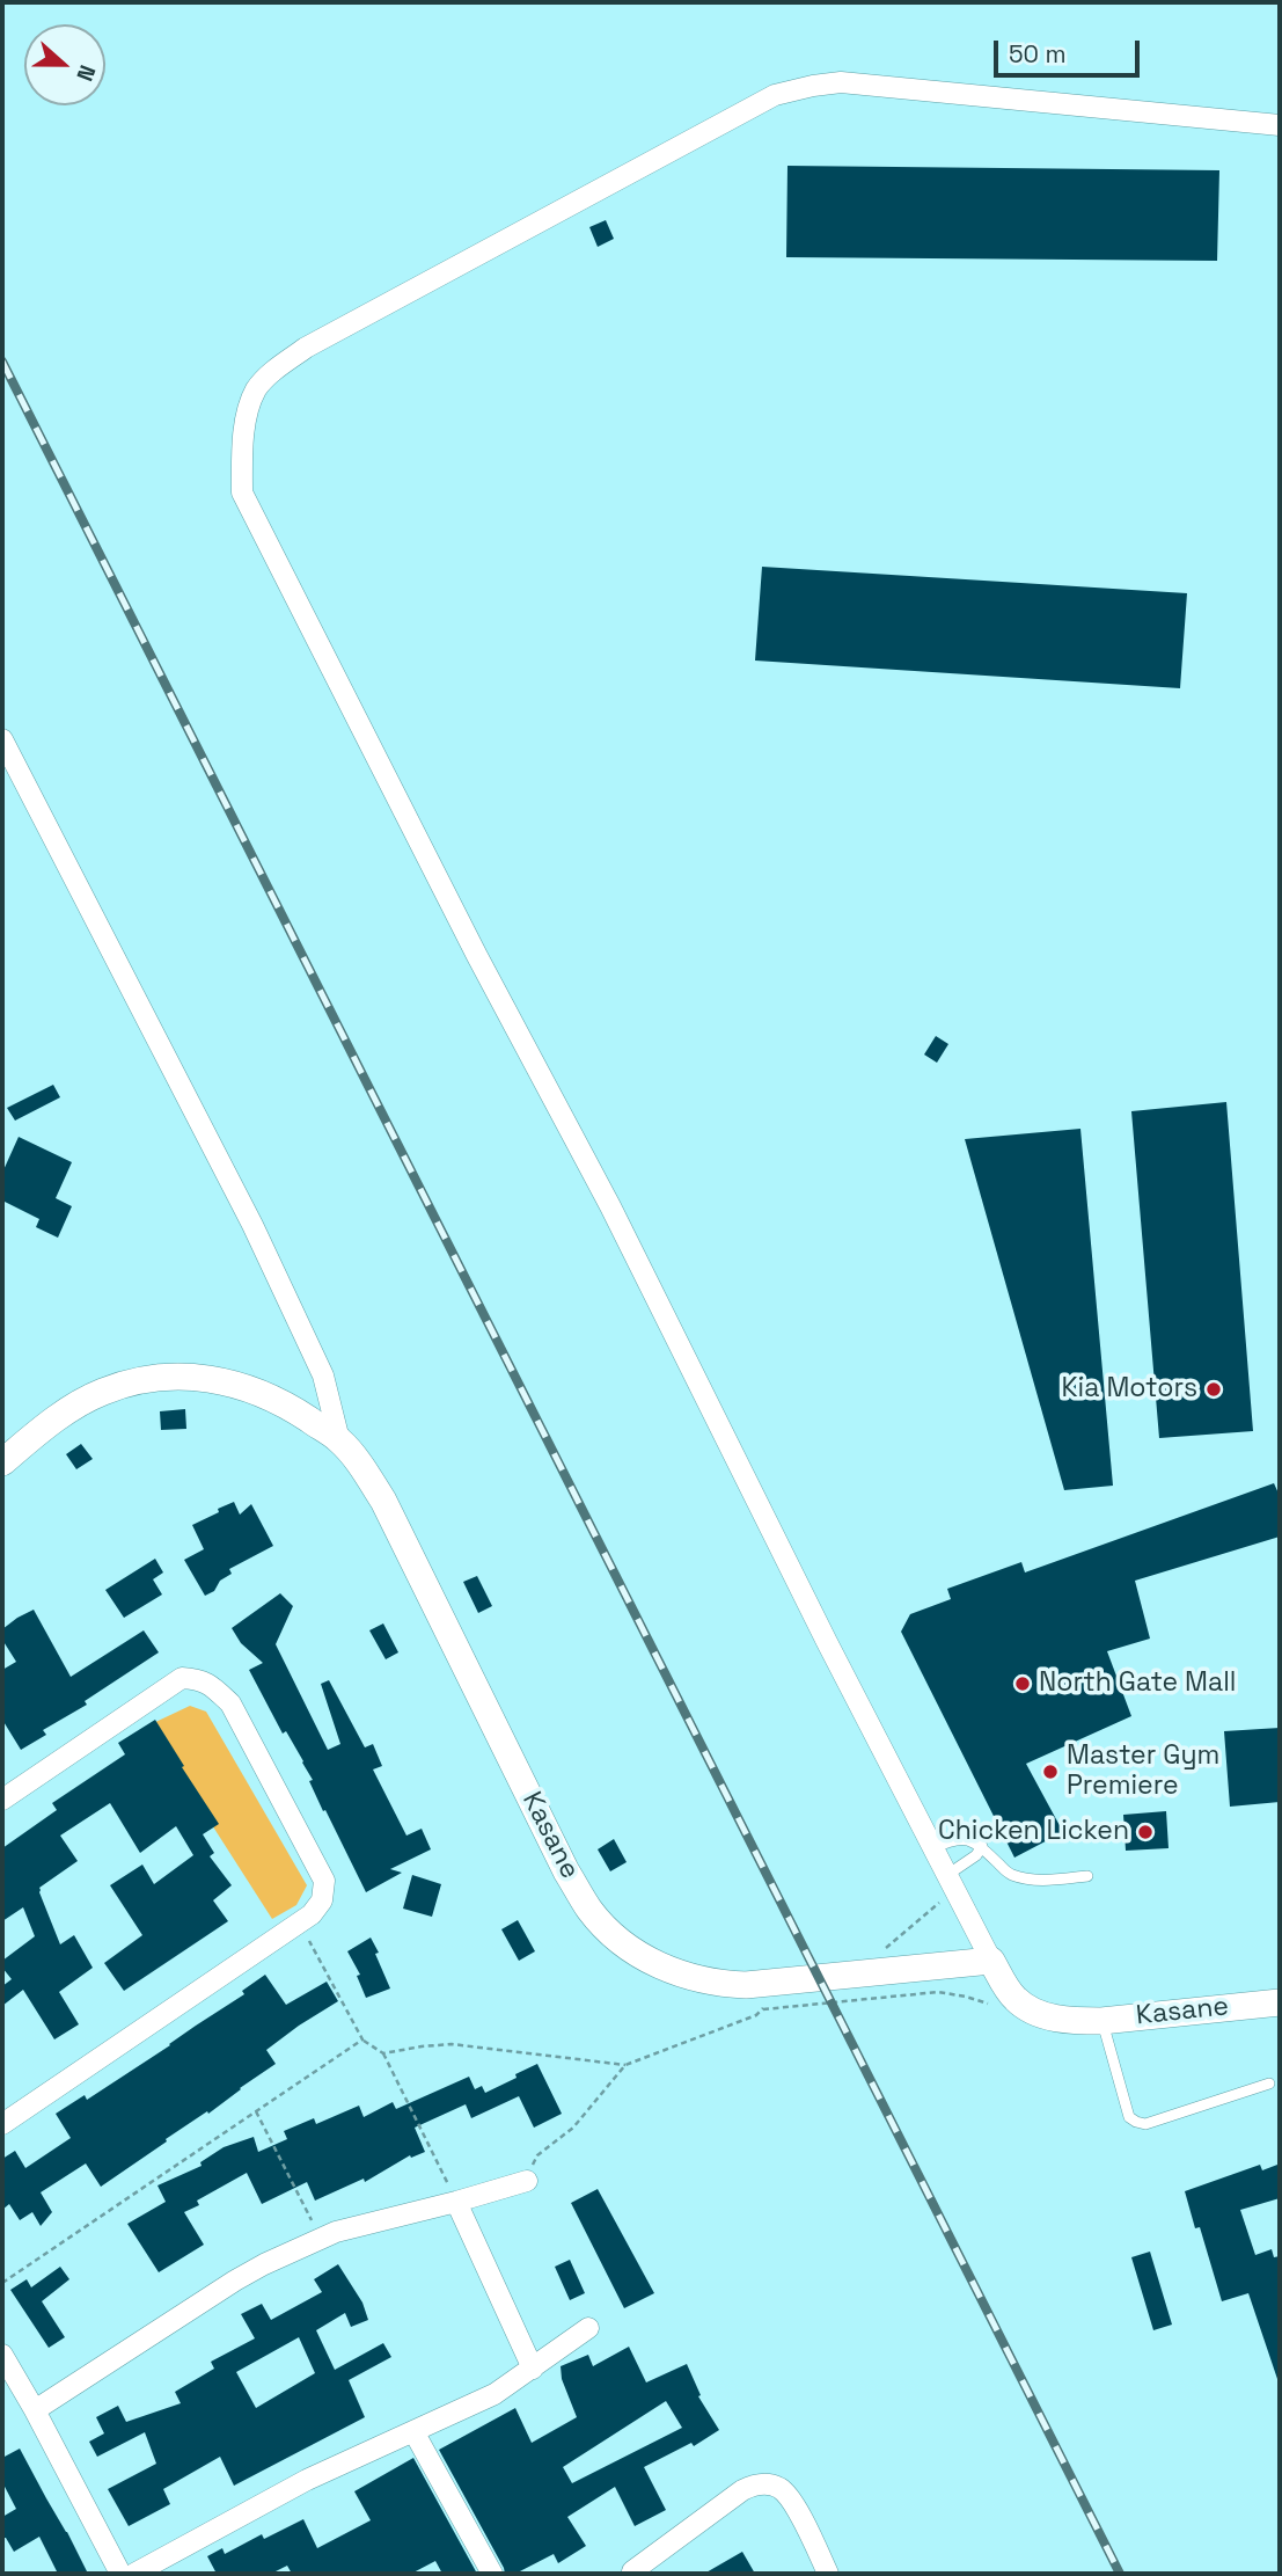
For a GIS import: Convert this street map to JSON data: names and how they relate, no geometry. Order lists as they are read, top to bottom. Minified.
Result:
{"streets":{"street":["Kasane"]},"places":["Kia Motors","North Gate Mall","Master Gym Premiere","Chicken Licken"],"scale_bar":"50 m","north":"right"}
